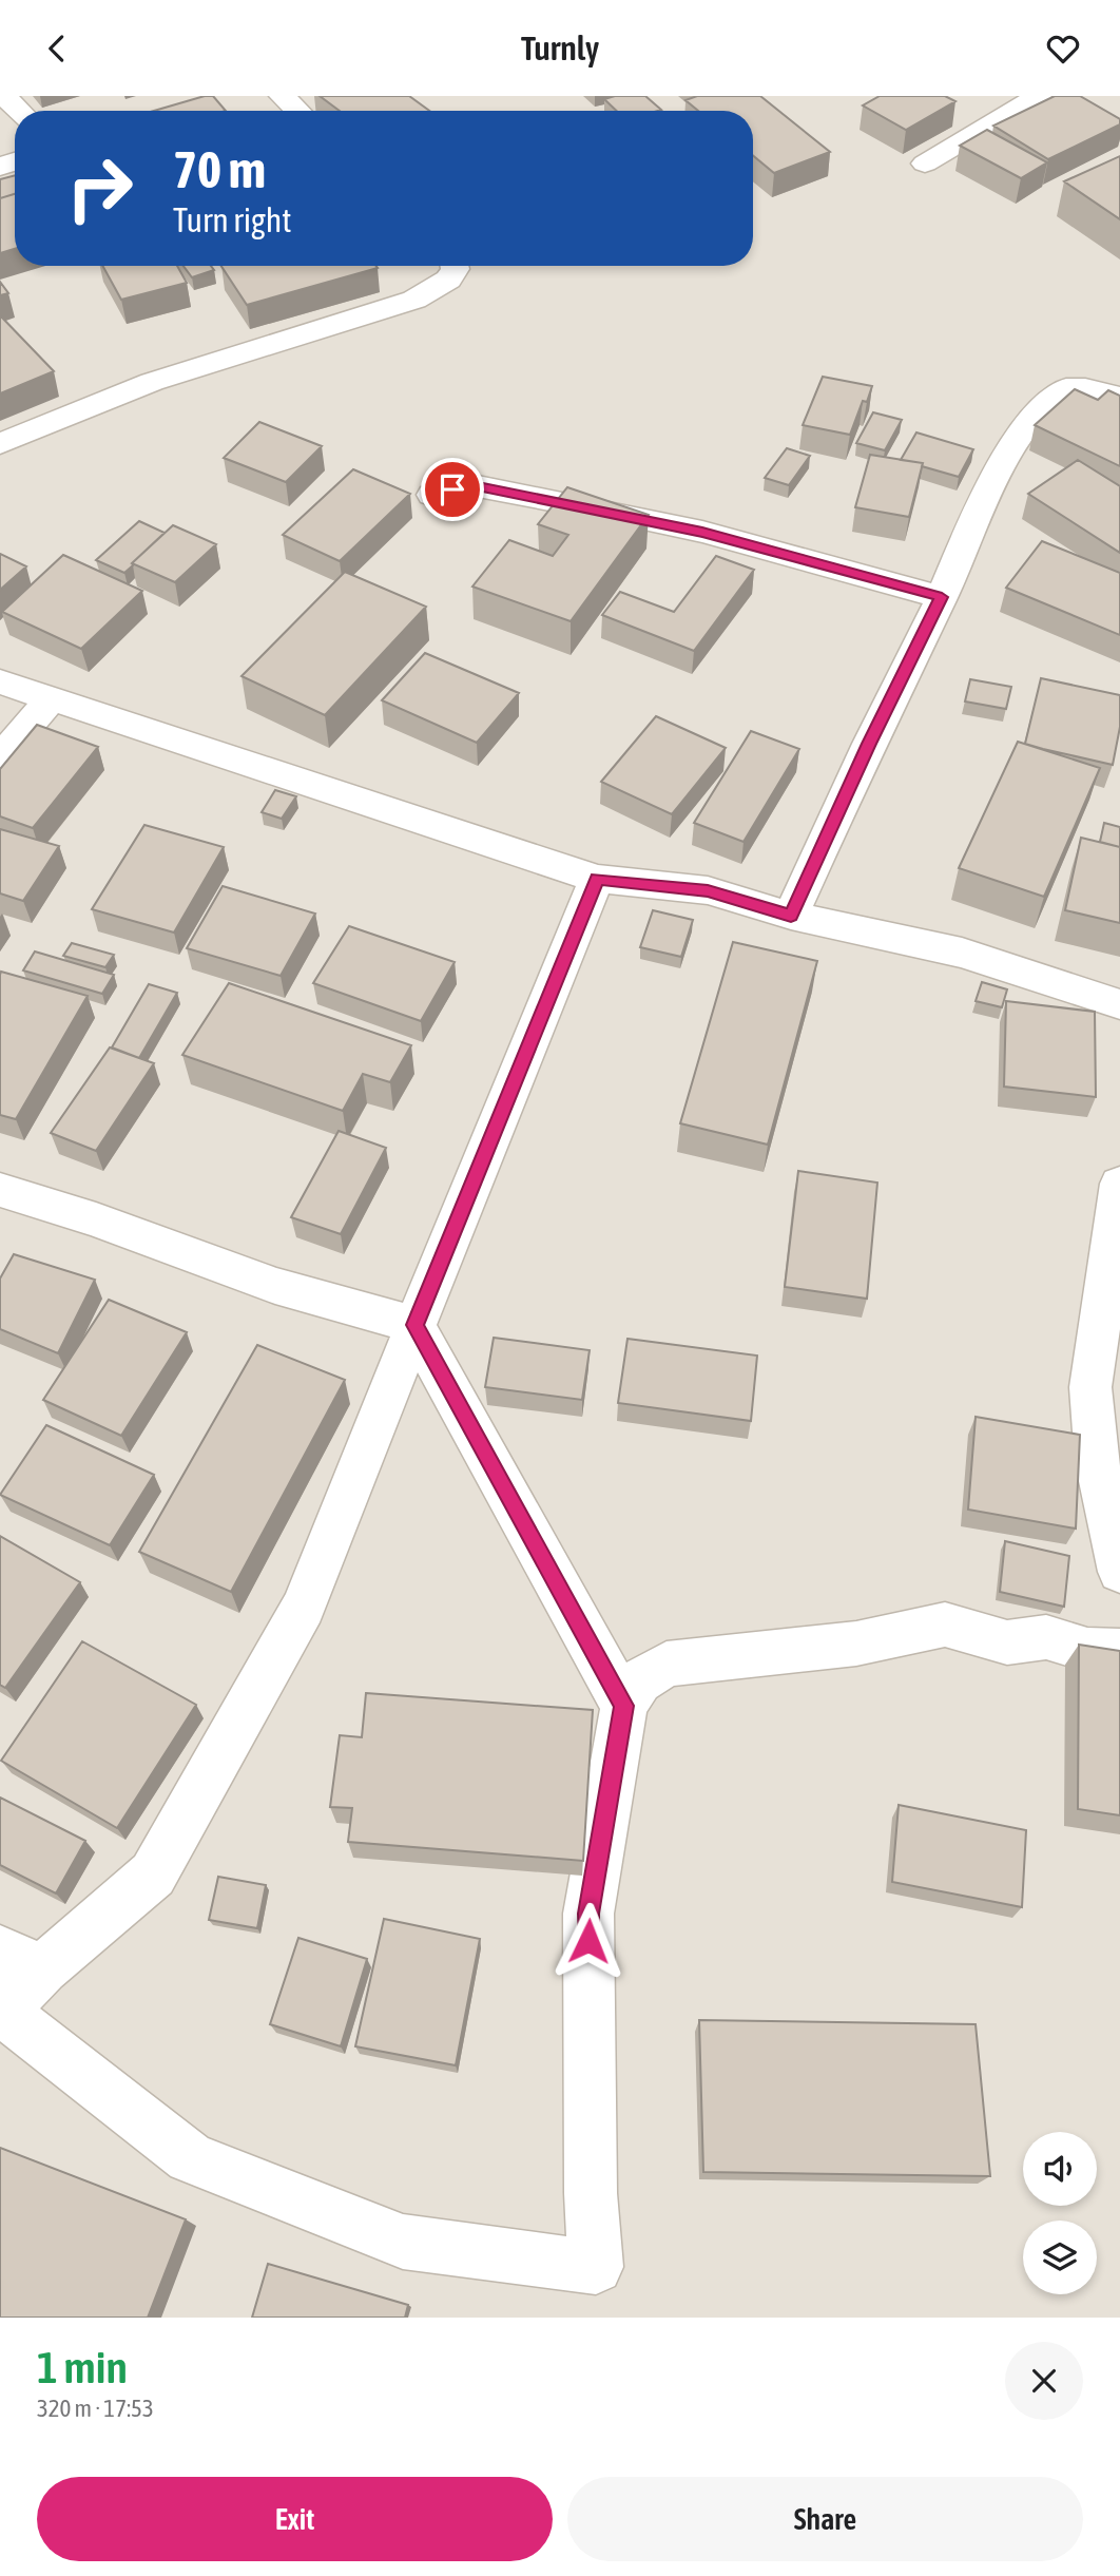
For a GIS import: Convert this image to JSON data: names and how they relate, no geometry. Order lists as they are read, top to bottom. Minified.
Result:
{"page":{"header":"Turnly","turn":["70 m","Turn right"],"heading":["1 min","320 m · 17:53"],"buttons":["Exit","Share"]}}
